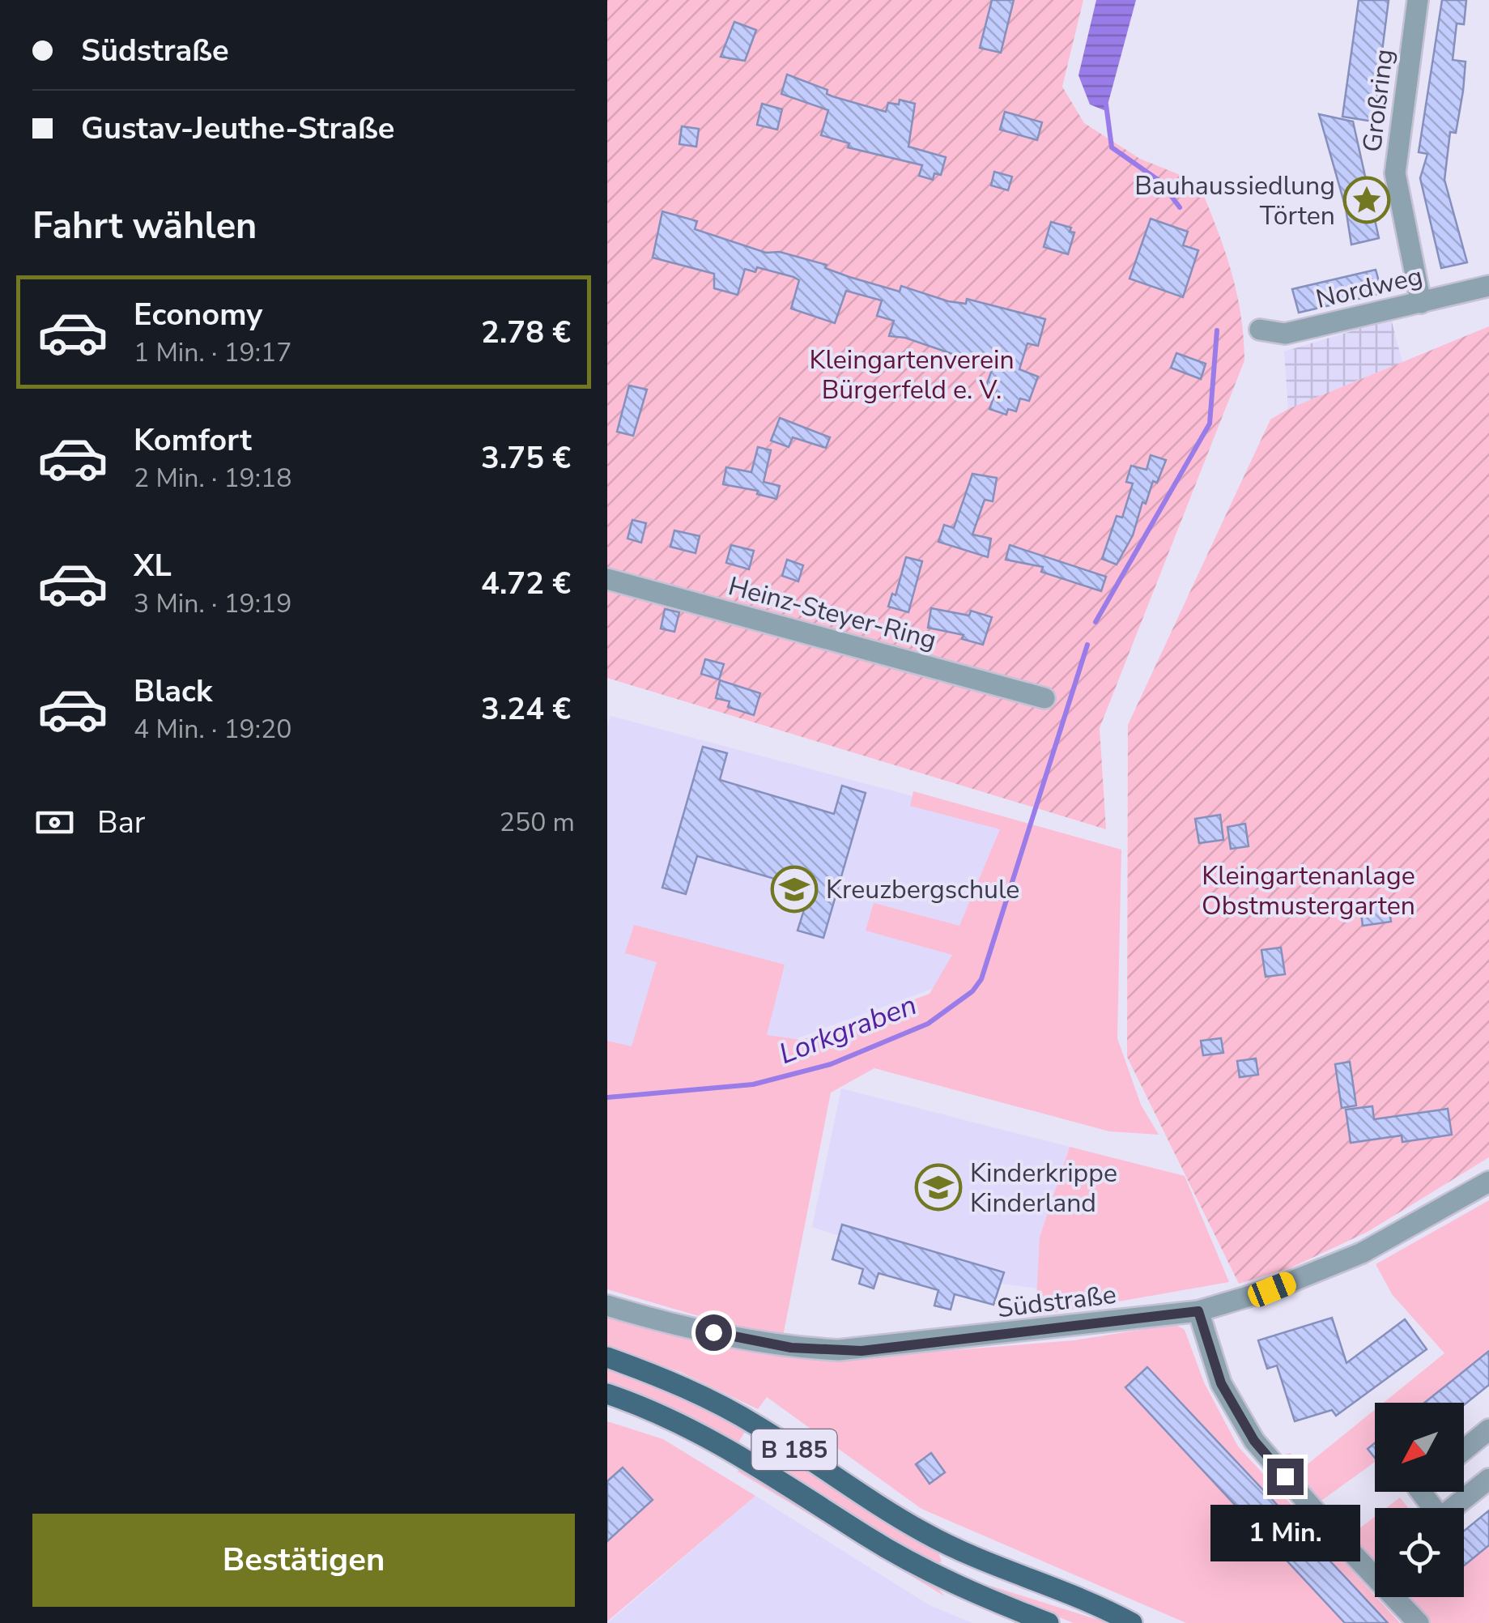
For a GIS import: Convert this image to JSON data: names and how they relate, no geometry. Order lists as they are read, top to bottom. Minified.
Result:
{"streets":{"main road":["B 185"],"street":["Großring","Nordweg","Heinz-Steyer-Ring","Südstraße"]},"crossings":[["Großring","Nordweg"]],"water":["Lorkgraben"],"parks":["Kleingartenverein Bürgerfeld e. V.","Kleingartenanlage Obstmustergarten"],"places":{"place":["Bauhaussiedlung Törten"],"school or university":["Kreuzbergschule","Kinderkrippe Kinderland"]},"north":"bottom left","page":{"banner":["Südstraße","Gustav-Jeuthe-Straße"],"heading":"Fahrt wählen","list":[{"name":"Economy","note":"1 Min. · 19:17","value":"2.78 €"},{"name":"Komfort","note":"2 Min. · 19:18","value":"3.75 €"},{"name":"XL","note":"3 Min. · 19:19","value":"4.72 €"},{"name":"Black","note":"4 Min. · 19:20","value":"3.24 €"}],"pay":["Bar","250 m"],"buttons":"Bestätigen","bubble":"1 Min."}}
